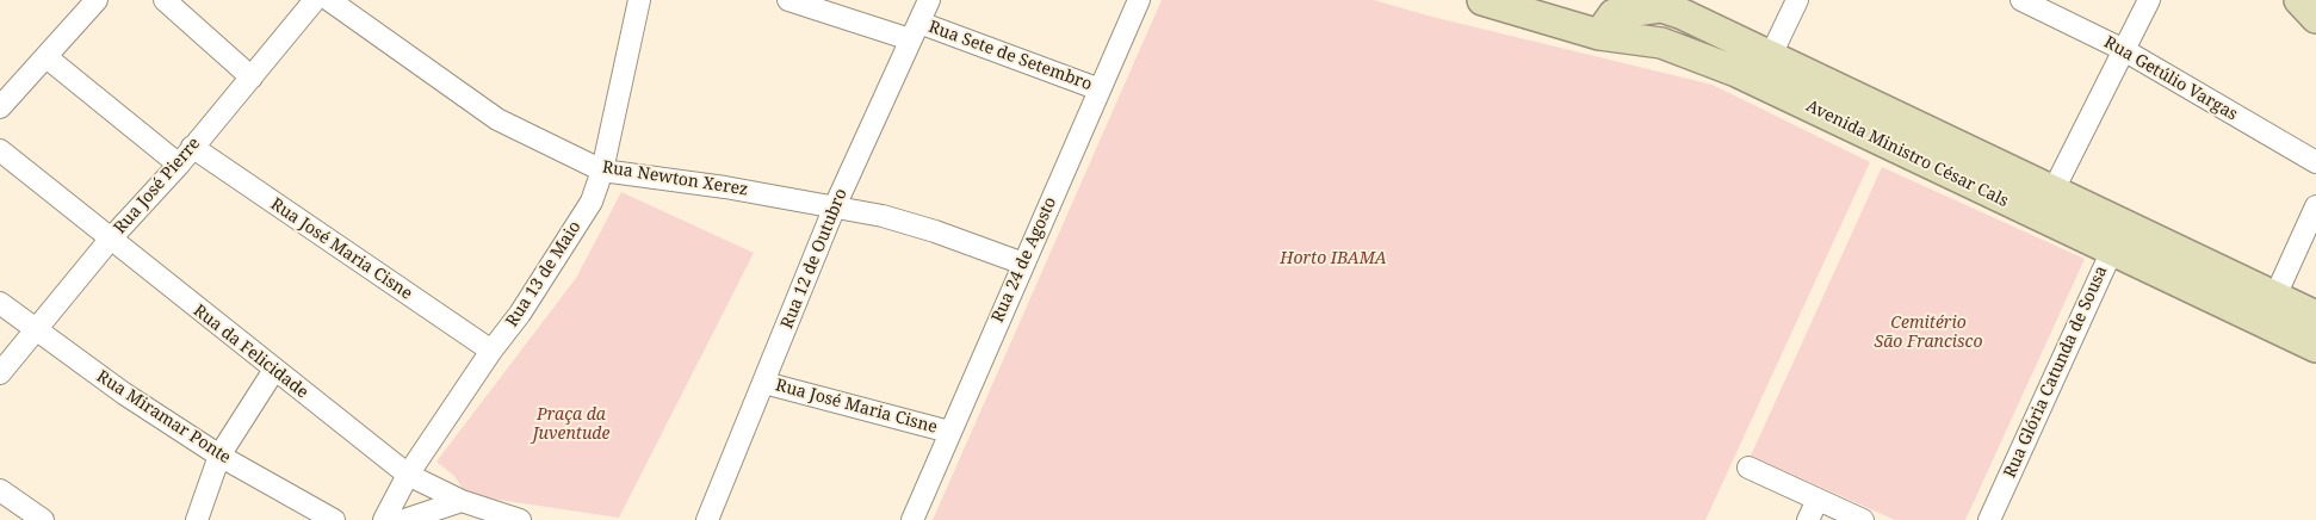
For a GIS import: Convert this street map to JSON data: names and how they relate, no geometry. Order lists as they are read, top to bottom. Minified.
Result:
{"streets":{"main road":["Avenida Ministro César Cals"],"street":["Rua Sete de Setembro","Rua Getúlio Vargas","Rua Newton Xerez","Rua José Pierre","Rua José Maria Cisne","Rua 12 de Outubro","Rua 24 de Agosto","Rua 13 de Maio","Rua da Felicidade","Rua Glória Catunda de Sousa","Rua Miramar Ponte"]},"crossings":[["Rua Sete de Setembro","Rua 12 de Outubro"],["Rua Sete de Setembro","Rua 24 de Agosto"],["Avenida Ministro César Cals","Rua Glória Catunda de Sousa"],["Rua Newton Xerez","Rua 12 de Outubro"],["Rua Newton Xerez","Rua 24 de Agosto"],["Rua Newton Xerez","Rua 13 de Maio"],["Rua José Pierre","Rua José Maria Cisne"],["Rua José Pierre","Rua da Felicidade"],["Rua José Pierre","Rua Miramar Ponte"],["Rua José Maria Cisne","Rua 12 de Outubro"],["Rua José Maria Cisne","Rua 24 de Agosto"],["Rua José Maria Cisne","Rua 13 de Maio"],["Rua 13 de Maio","Rua da Felicidade"]],"parks":["Horto IBAMA","Cemitério São Francisco","Praça da Juventude"]}
